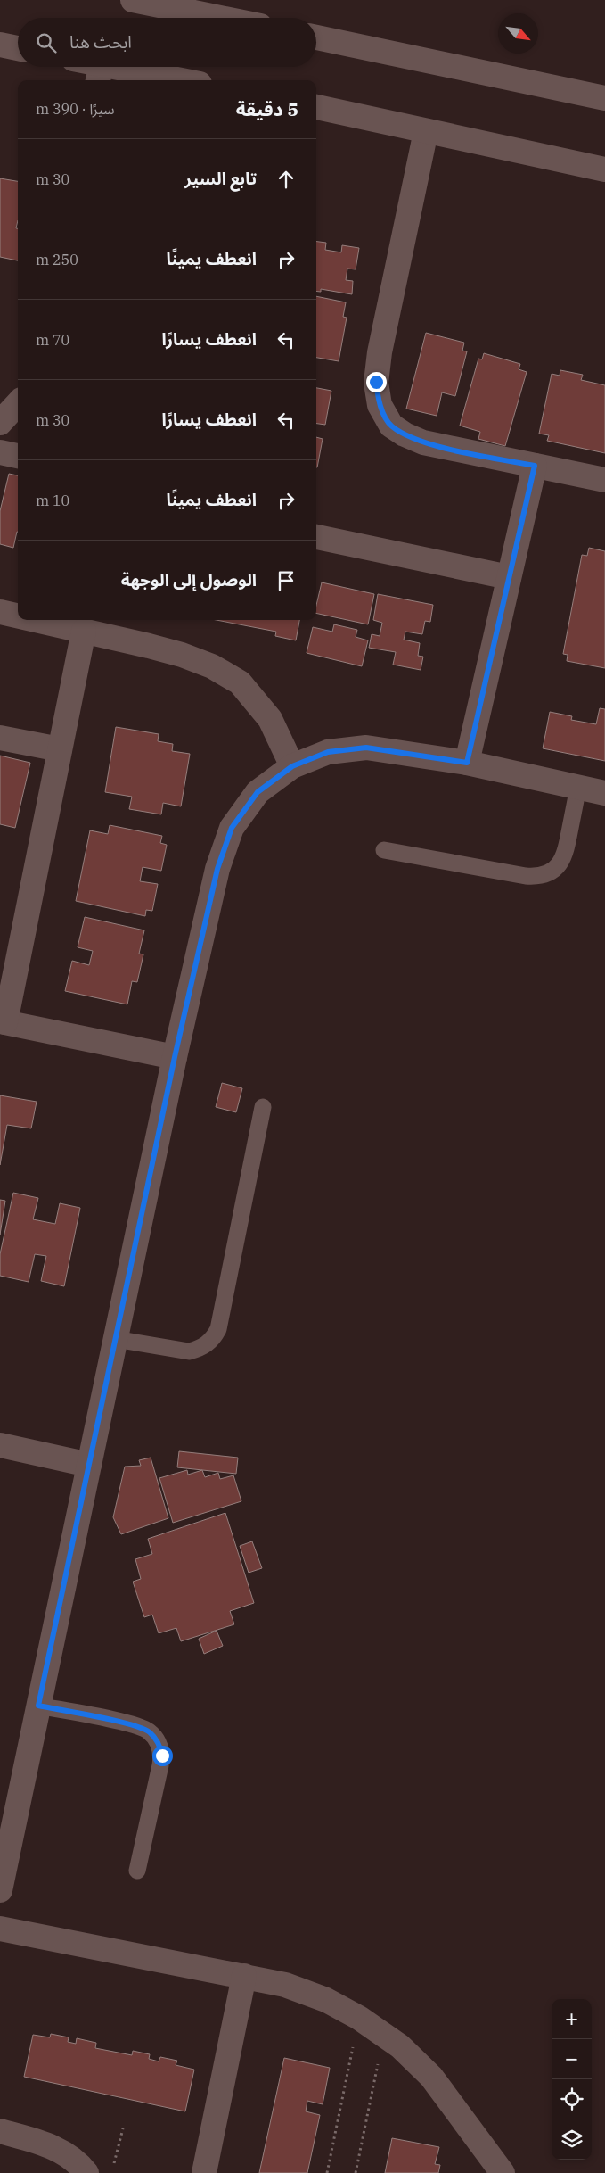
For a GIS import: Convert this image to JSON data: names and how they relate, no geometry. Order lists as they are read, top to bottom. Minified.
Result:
{"north":"bottom right","page":{"search":"ابحث هنا","heading":["5 دقيقة","سيرًا · 390 m"],"list":[["تابع السير","30 m"],["انعطف يمينًا","250 m"],["انعطف يسارًا","70 m"],["انعطف يسارًا","30 m"],["انعطف يمينًا","10 m"],"الوصول إلى الوجهة"],"map_buttons":["+","−"]}}
